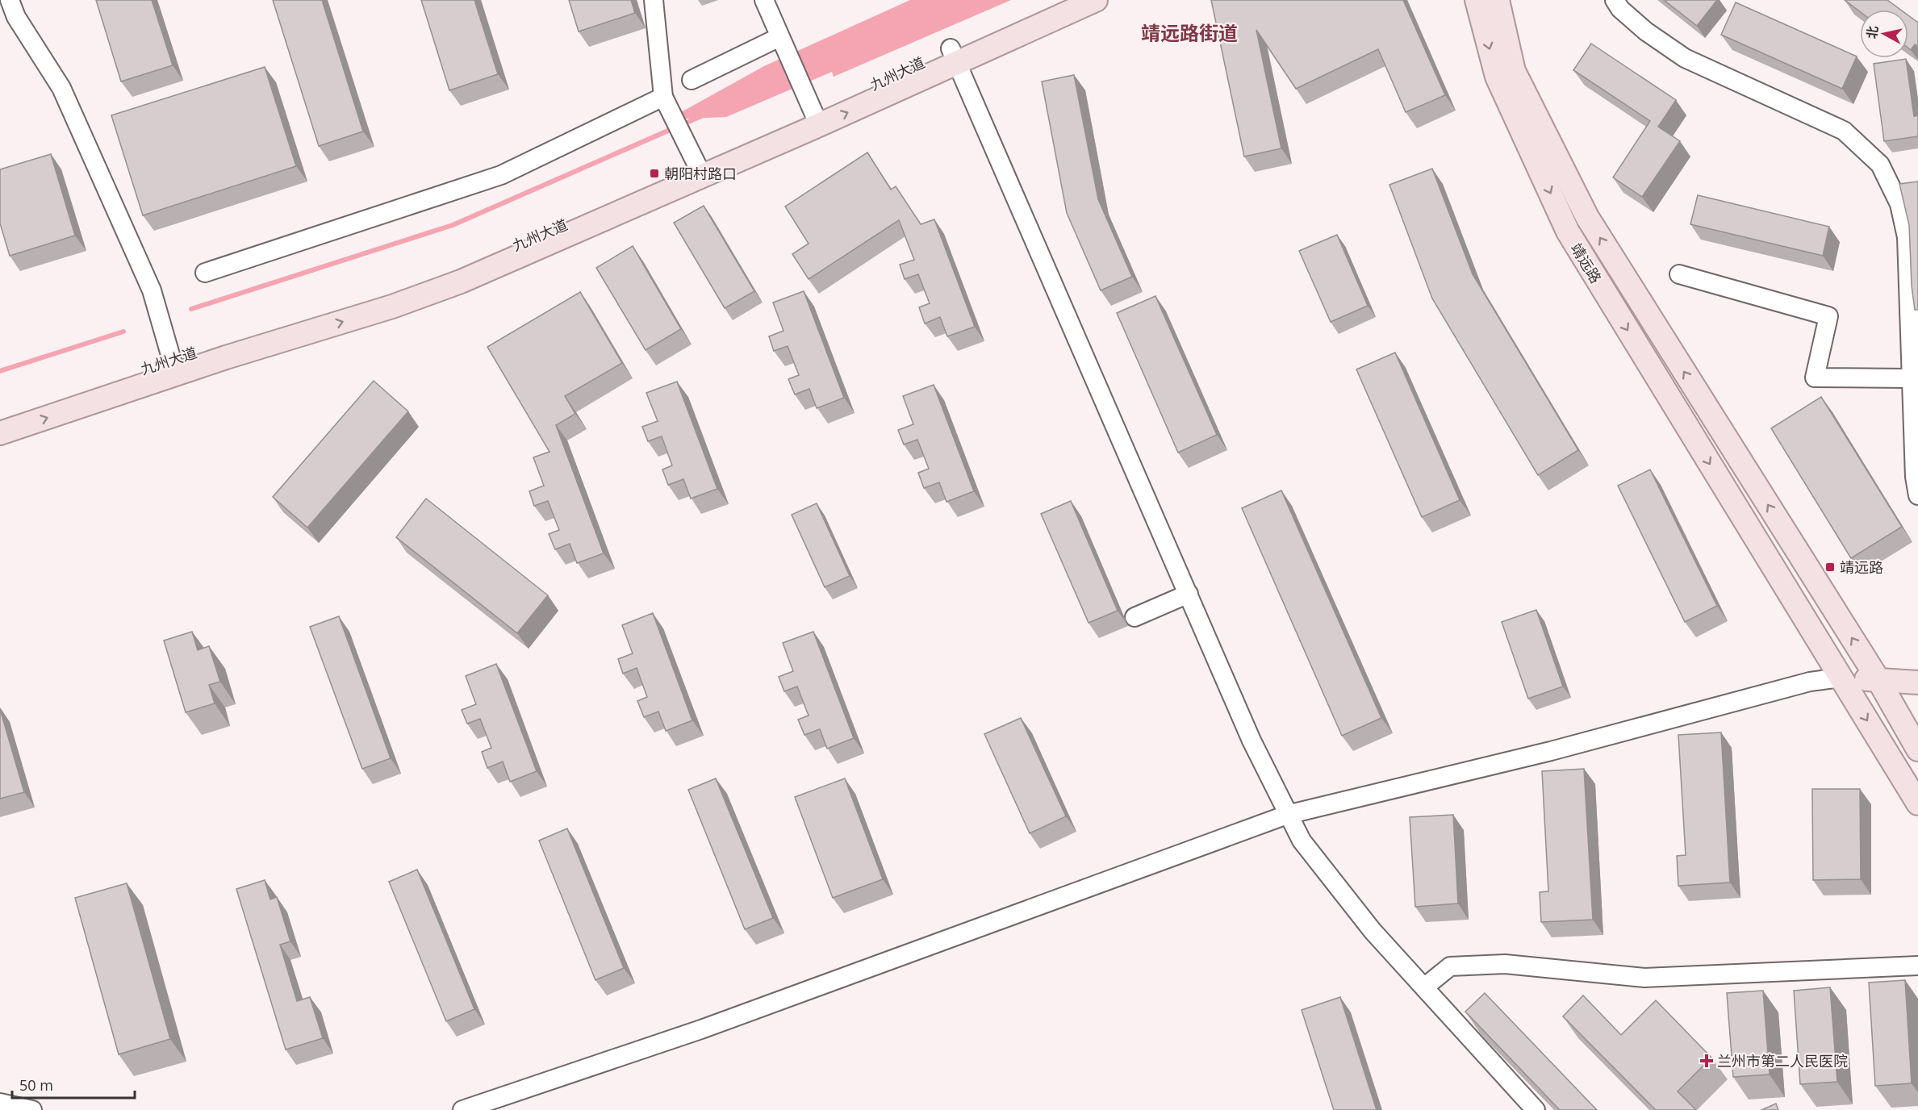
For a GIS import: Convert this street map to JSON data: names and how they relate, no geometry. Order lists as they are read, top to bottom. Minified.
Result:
{"streets":{"main road":["九州大道","靖远路"]},"districts":["靖远路街道"],"places":{"transit":["朝阳村路口","靖远路"],"health":["兰州市第二人民医院"]},"scale_bar":"50 m","north":"left"}
